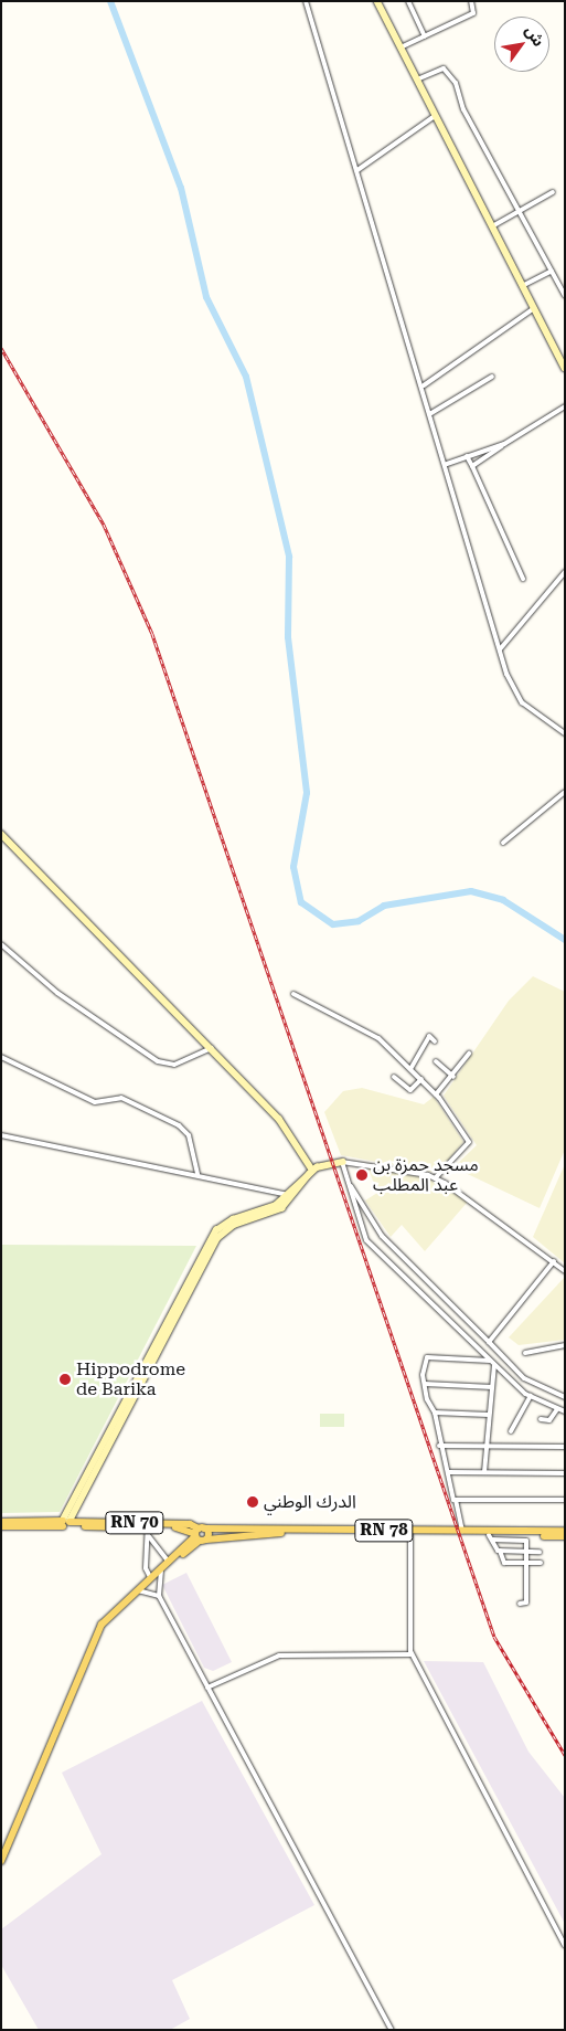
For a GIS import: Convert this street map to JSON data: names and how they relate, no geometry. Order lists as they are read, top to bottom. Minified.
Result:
{"streets":{"main road":["RN 70","RN 78"]},"crossings":[["RN 70","RN 78"]],"places":["مسجد حمزة بن عبد المطلب","Hippodrome de Barika","الدرك الوطني"],"north":"top right"}
